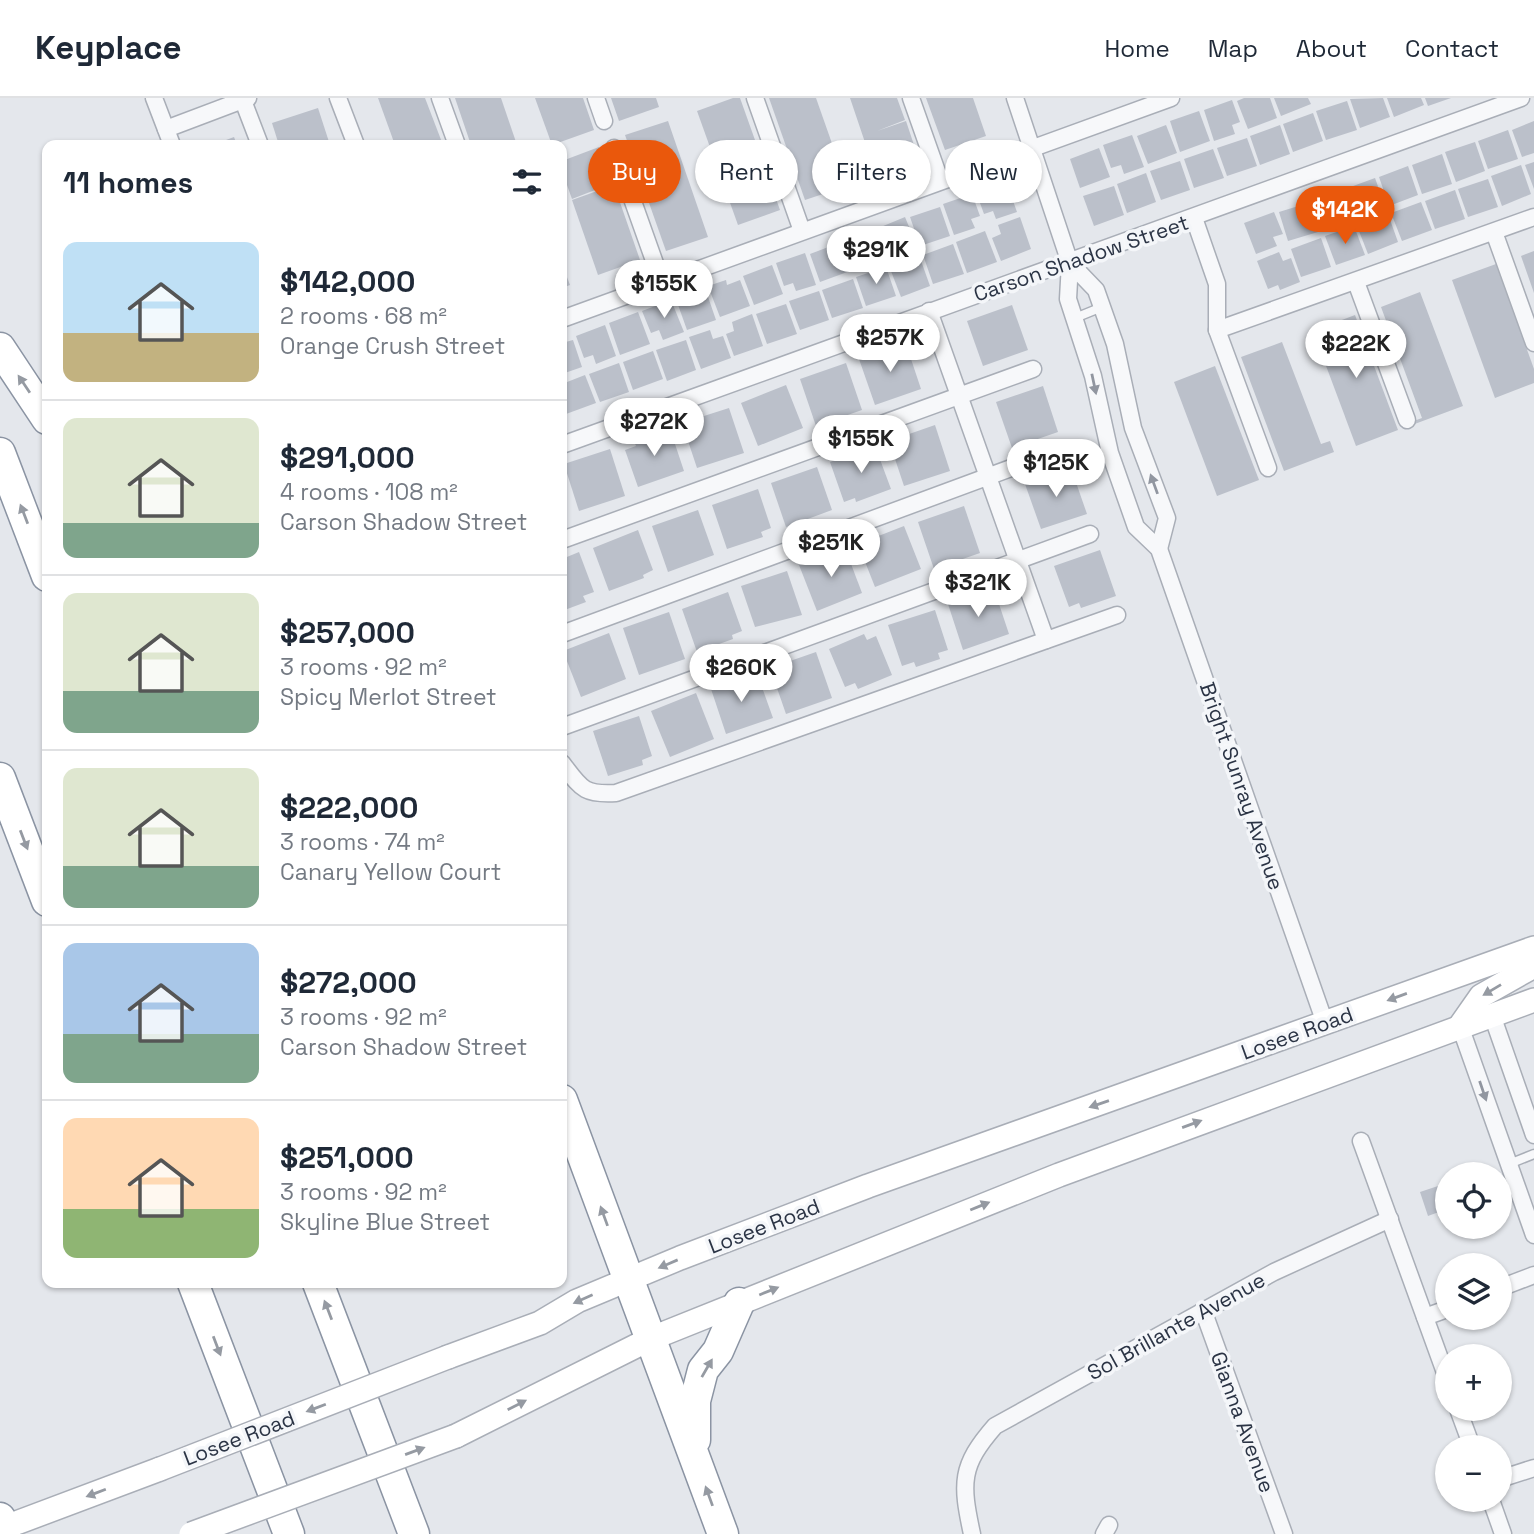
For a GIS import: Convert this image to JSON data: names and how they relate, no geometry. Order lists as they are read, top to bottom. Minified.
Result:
{"streets":{"main road":["Losee Road"],"street":["Carson Shadow Street","Bright Sunray Avenue","Sol Brillante Avenue","Gianna Avenue"]},"crossings":[["Carson Shadow Street","Bright Sunray Avenue"],["Bright Sunray Avenue","Losee Road"],["Sol Brillante Avenue","Gianna Avenue"]],"page":{"header":"Keyplace","nav":["Home","Map","About","Contact"],"chip":["Buy","Rent","Filters","New"],"heading":"11 homes","price":["$142K","$291K","$155K","$257K","$222K","$272K","$155K","$125K","$251K","$321K","$260K"],"list":[{"name":"$142,000","note":"2 rooms · 68 m² · Orange Crush Street"},{"name":"$291,000","note":"4 rooms · 108 m² · Carson Shadow Street"},{"name":"$257,000","note":"3 rooms · 92 m² · Spicy Merlot Street"},{"name":"$222,000","note":"3 rooms · 74 m² · Canary Yellow Court"},{"name":"$272,000","note":"3 rooms · 92 m² · Carson Shadow Street"},{"name":"$251,000","note":"3 rooms · 92 m² · Skyline Blue Street"}],"map_buttons":["+","−"]}}
